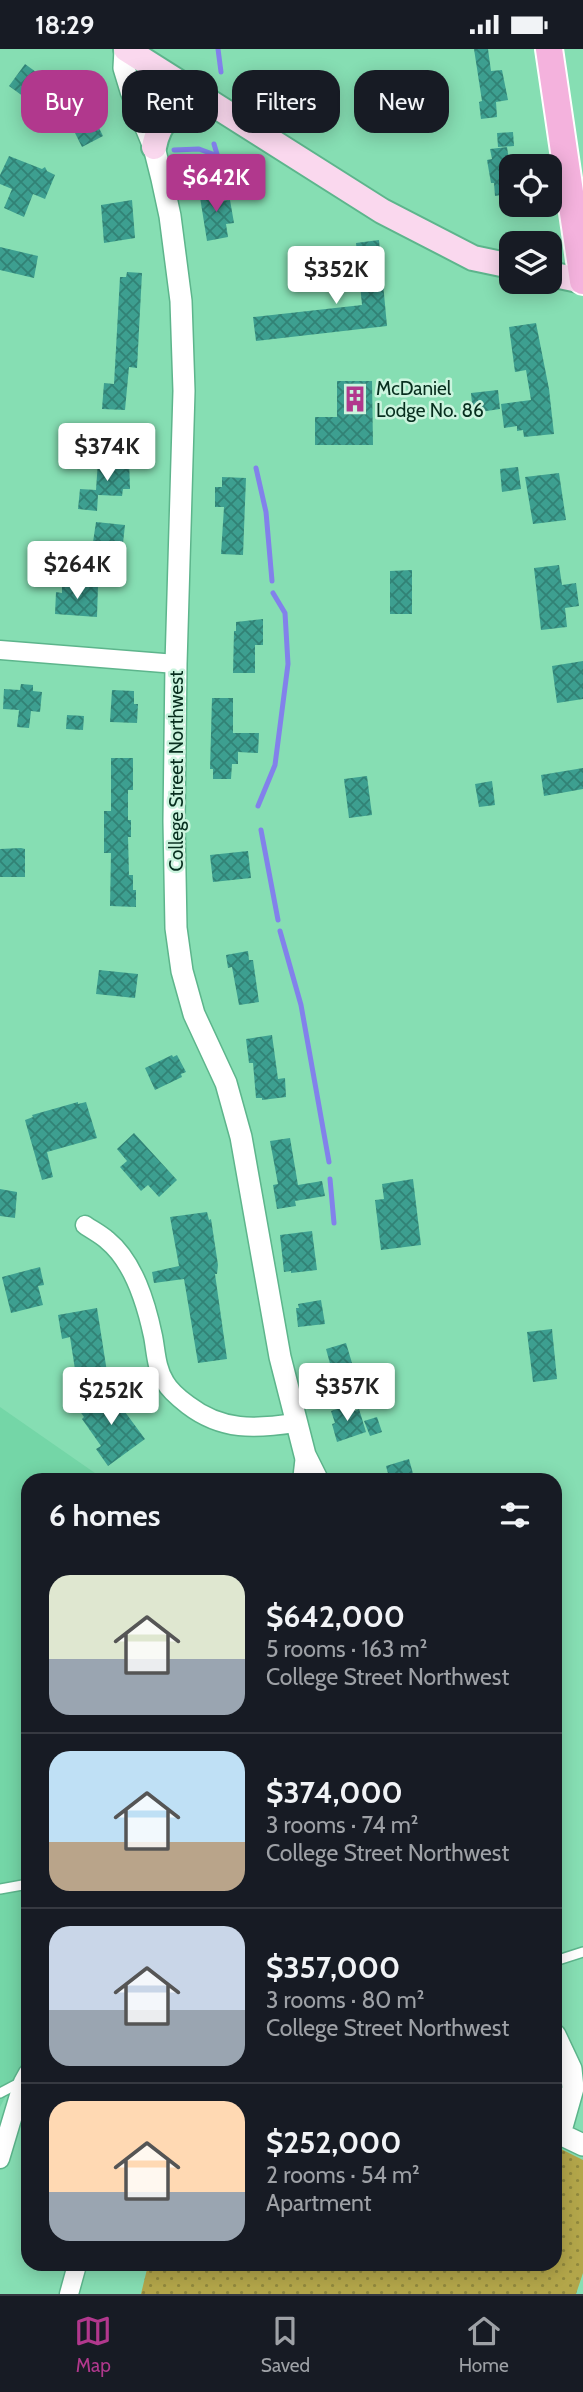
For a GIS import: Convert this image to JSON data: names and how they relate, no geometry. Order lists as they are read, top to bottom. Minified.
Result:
{"streets":{"street":["College Street Northwest"]},"places":{"building":["McDaniel Lodge No. 86"]},"page":{"status":"18:29","chip":["Buy","Rent","Filters","New"],"price":["$642K","$352K","$374K","$264K","$357K","$252K"],"heading":"6 homes","list":[{"name":"$642,000","note":"5 rooms · 163 m² · College Street Northwest"},{"name":"$374,000","note":"3 rooms · 74 m² · College Street Northwest"},{"name":"$357,000","note":"3 rooms · 80 m² · College Street Northwest"},{"name":"$252,000","note":"2 rooms · 54 m² · Apartment"}],"tabs":["Map","Saved","Home"]}}
